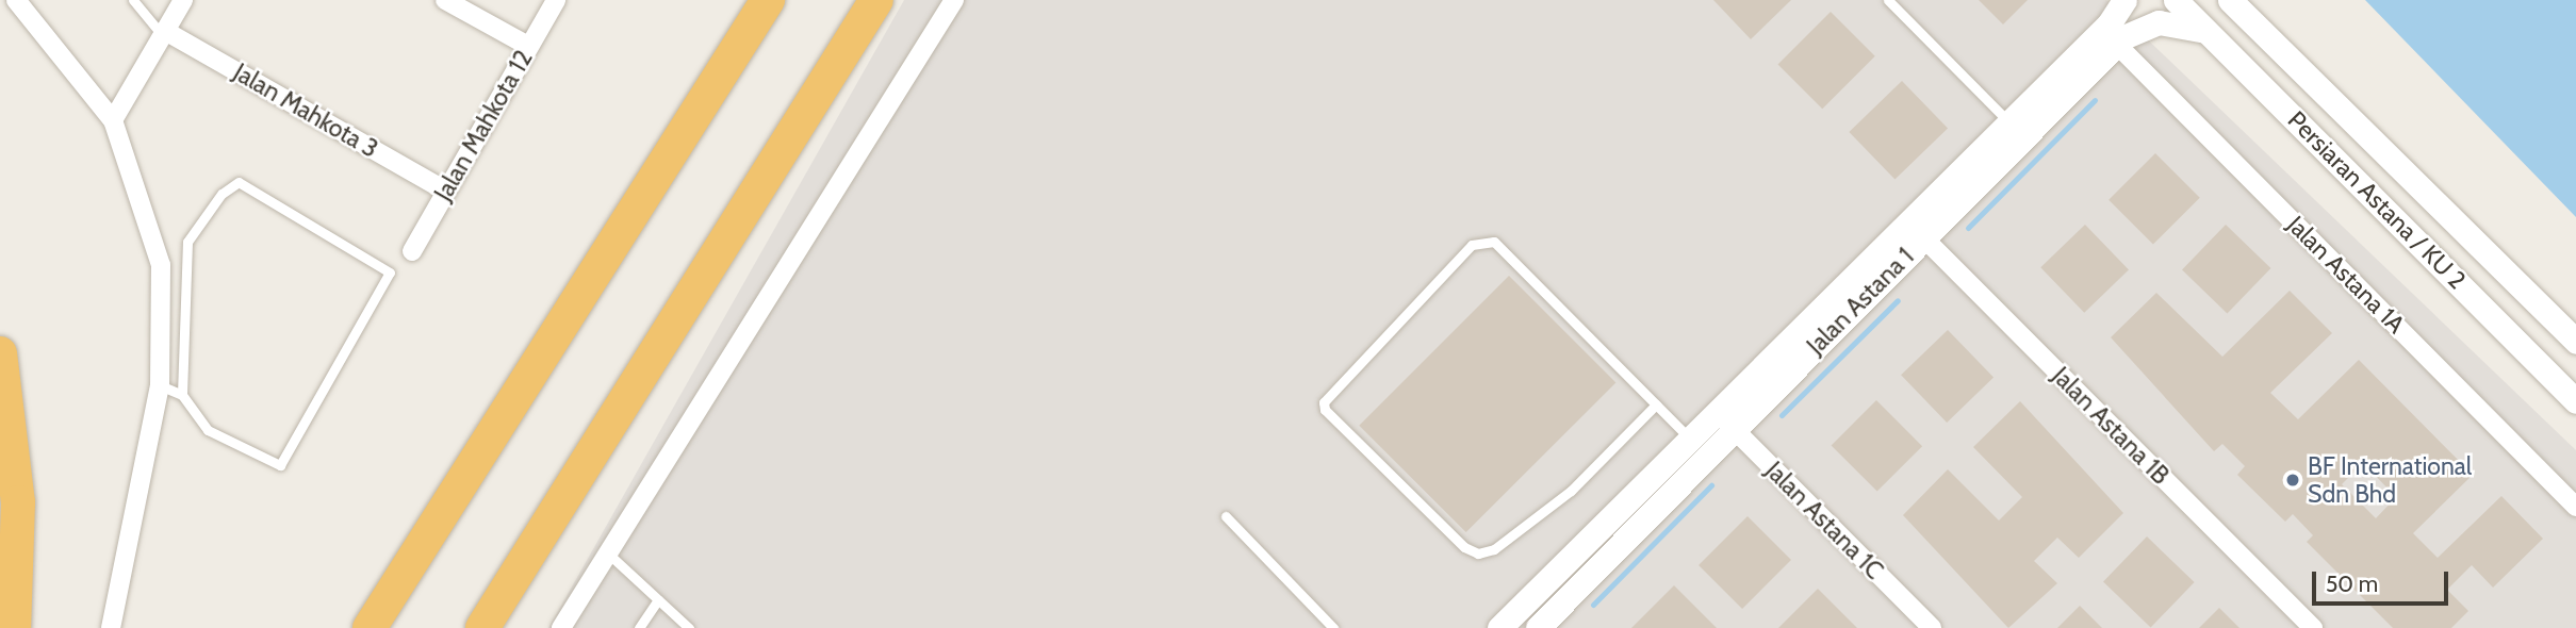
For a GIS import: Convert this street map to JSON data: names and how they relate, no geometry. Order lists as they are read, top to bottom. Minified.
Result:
{"streets":{"street":["Jalan Mahkota 3","Jalan Mahkota 12","Persiaran Astana / KU 2","Jalan Astana 1A","Jalan Astana 1","Jalan Astana 1B","Jalan Astana 1C"]},"crossings":[["Jalan Mahkota 3","Jalan Mahkota 12"],["Persiaran Astana / KU 2","Jalan Astana 1"],["Jalan Astana 1A","Jalan Astana 1"],["Jalan Astana 1","Jalan Astana 1B"],["Jalan Astana 1","Jalan Astana 1C"]],"places":["BF International Sdn Bhd"],"scale_bar":"50 m"}
